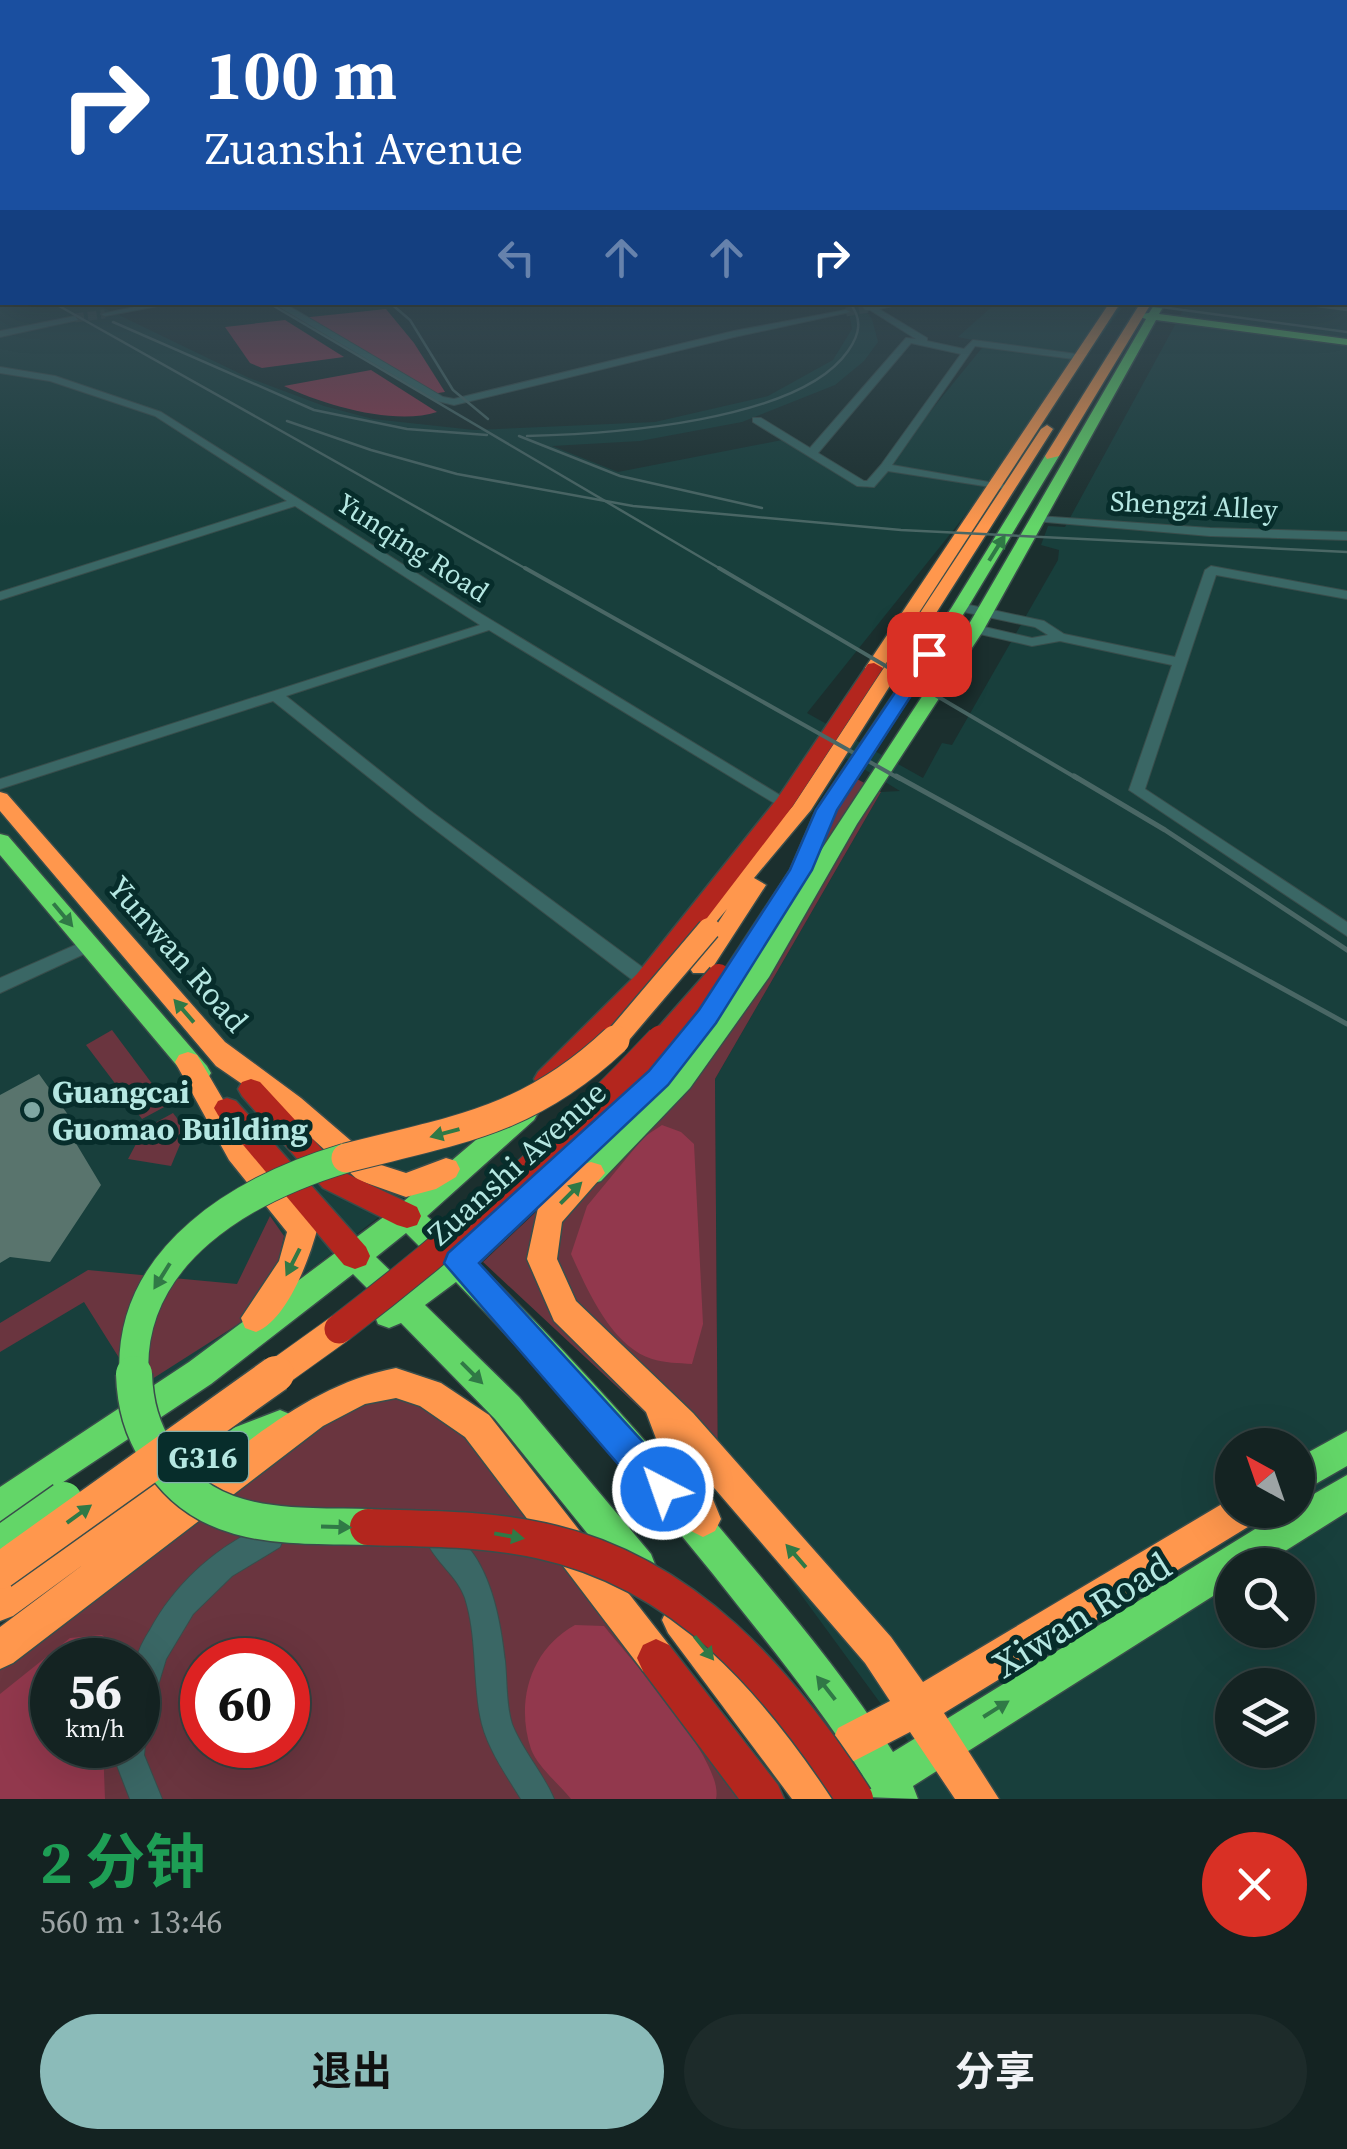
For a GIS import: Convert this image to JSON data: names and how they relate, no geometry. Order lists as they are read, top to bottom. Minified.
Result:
{"streets":{"main road":["Yunwan Road","Zuanshi Avenue","G316","Xiwan Road"],"street":["Shengzi Alley","Yunqing Road"]},"crossings":[["Yunqing Road","Zuanshi Avenue"],["Yunwan Road","Zuanshi Avenue"],["Yunwan Road","G316"],["Yunwan Road","Xiwan Road"],["Zuanshi Avenue","G316"]],"places":["Guangcai Guomao Building"],"north":"top left","page":{"turn":["100 m","Zuanshi Avenue"],"speed":"56 km/h","limit":"60","heading":["2 分钟","560 m · 13:46"],"buttons":["退出","分享"]}}
